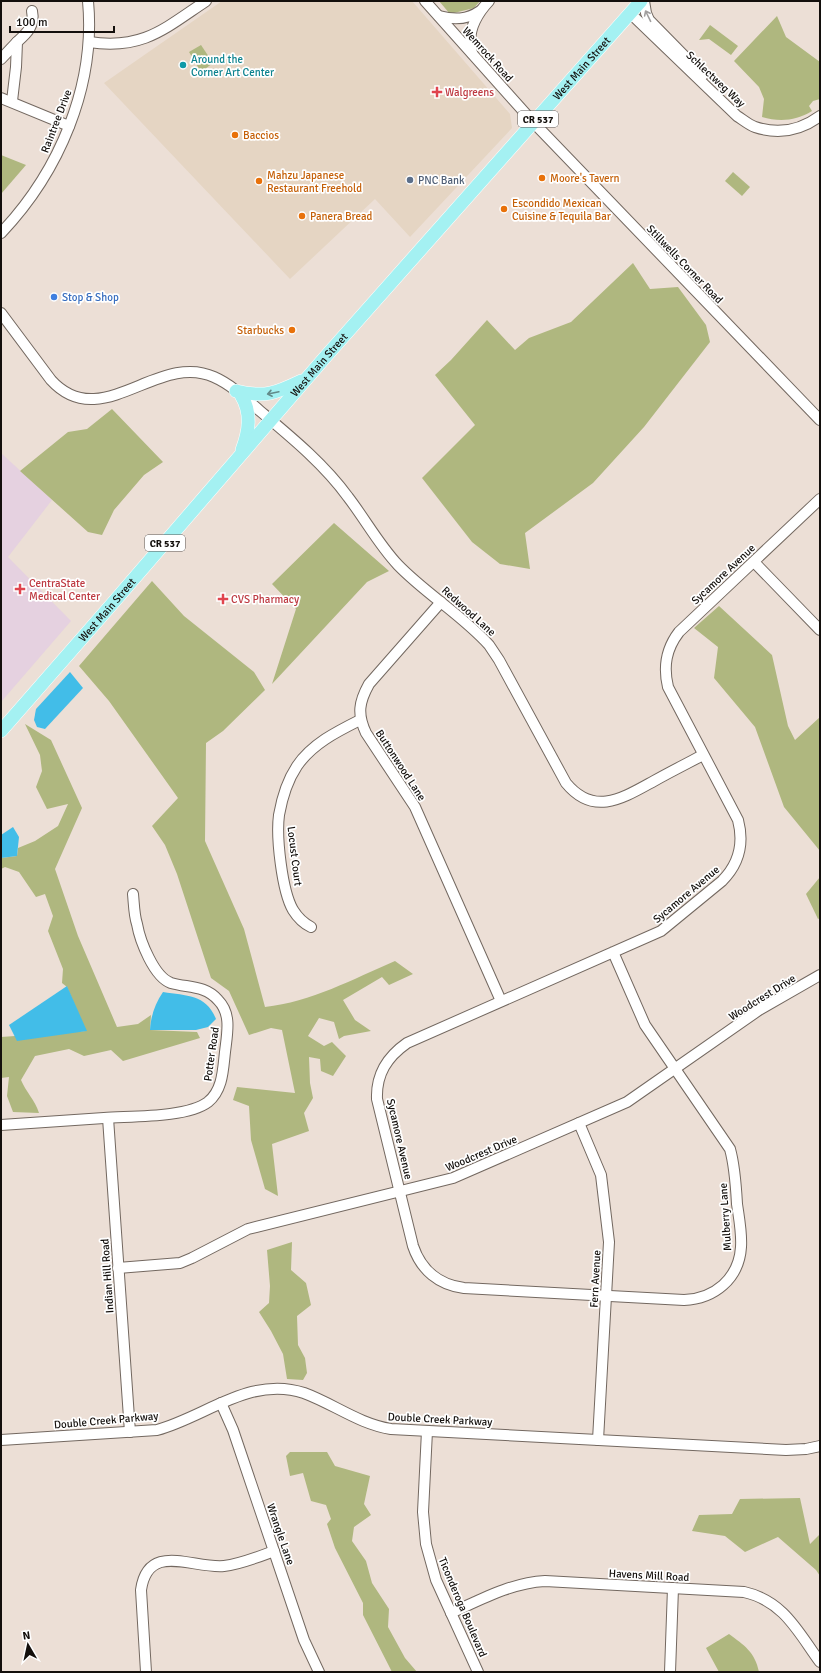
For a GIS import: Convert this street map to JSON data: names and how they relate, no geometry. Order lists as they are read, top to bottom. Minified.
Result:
{"streets":{"main road":["West Main Street","CR 537"],"street":["Wemrock Road","Schlectweg Way","Raintree Drive","Stillwells Corner Road","Sycamore Avenue","Redwood Lane","Buttonwood Lane","Locust Court","Woodcrest Drive","Potter Road","Mulberry Lane","Indian Hill Road","Fern Avenue","Double Creek Parkway","Wrangle Lane","Havens Mill Road","Ticonderoga Boulevard"]},"crossings":[["Wemrock Road","West Main Street"],["Wemrock Road","Stillwells Corner Road"],["West Main Street","Schlectweg Way"],["West Main Street","Stillwells Corner Road"],["West Main Street","Redwood Lane"],["Sycamore Avenue","Redwood Lane"],["Sycamore Avenue","Buttonwood Lane"],["Sycamore Avenue","Woodcrest Drive"],["Sycamore Avenue","Mulberry Lane"],["Buttonwood Lane","Locust Court"],["Woodcrest Drive","Mulberry Lane"],["Woodcrest Drive","Indian Hill Road"],["Woodcrest Drive","Fern Avenue"],["Potter Road","Indian Hill Road"],["Mulberry Lane","Fern Avenue"],["Indian Hill Road","Double Creek Parkway"],["Fern Avenue","Double Creek Parkway"],["Double Creek Parkway","Wrangle Lane"],["Double Creek Parkway","Ticonderoga Boulevard"],["Havens Mill Road","Ticonderoga Boulevard"]],"places":{"other":["Around the Corner Art Center","Baccios","Moore's Tavern","PNC Bank","Mahzu Japanese Restaurant Freehold","Escondido Mexican Cuisine & Tequila Bar","Panera Bread","Stop & Shop","Starbucks"],"health":["Walgreens","CentraState Medical Center","CVS Pharmacy"]},"scale_bar":"100 m","north":"top"}
